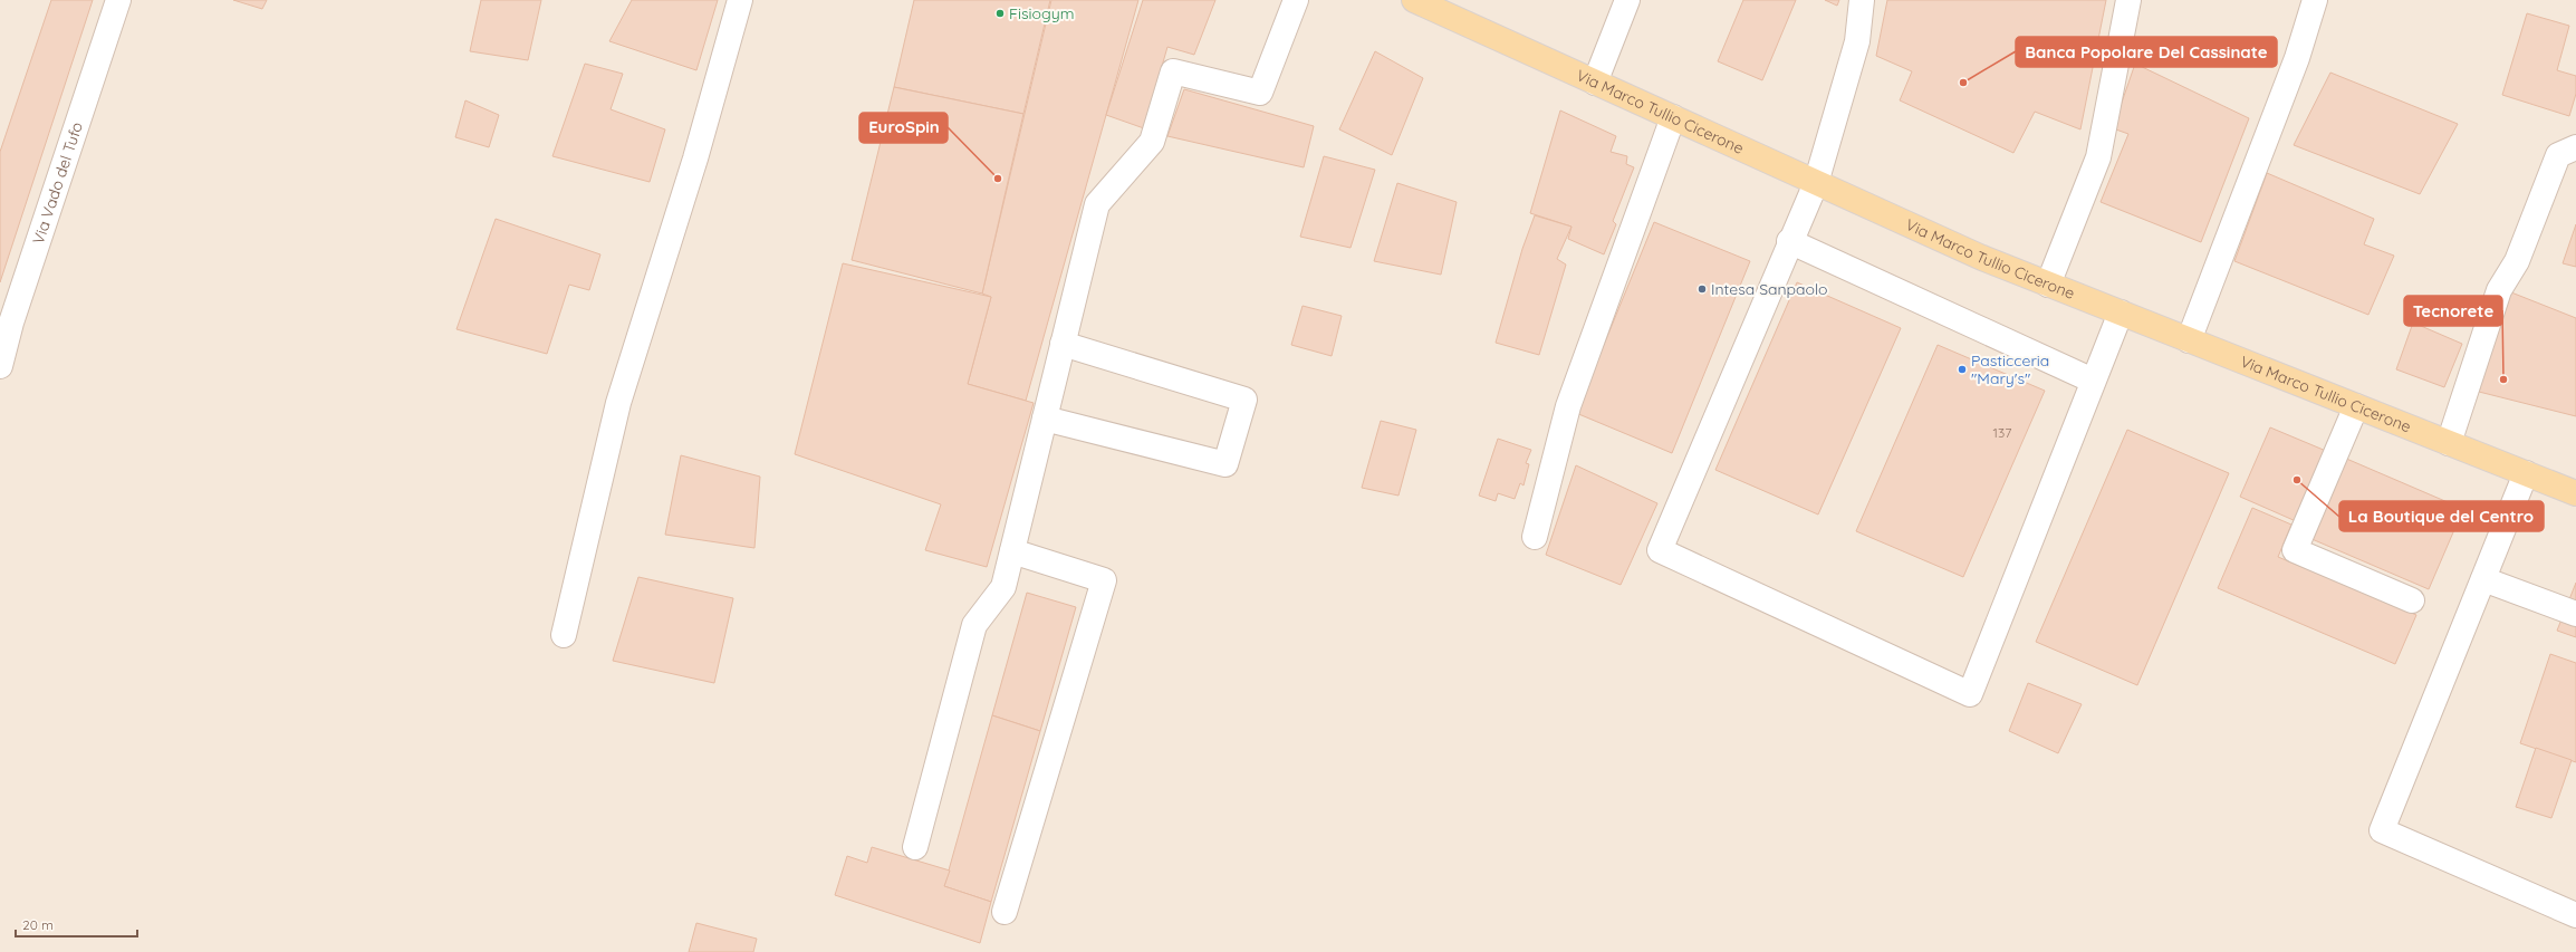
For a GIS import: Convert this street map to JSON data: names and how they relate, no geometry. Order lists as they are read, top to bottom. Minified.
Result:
{"streets":{"main road":["Via Marco Tullio Cicerone"],"street":["Via Vado del Tufo"]},"places":["Fisiogym","Banca Popolare Del Cassinate","EuroSpin","Intesa Sanpaolo","Pasticceria \"Mary's\"","Tecnorete","La Boutique del Centro"],"house_numbers":["137"],"scale_bar":"20 m"}
